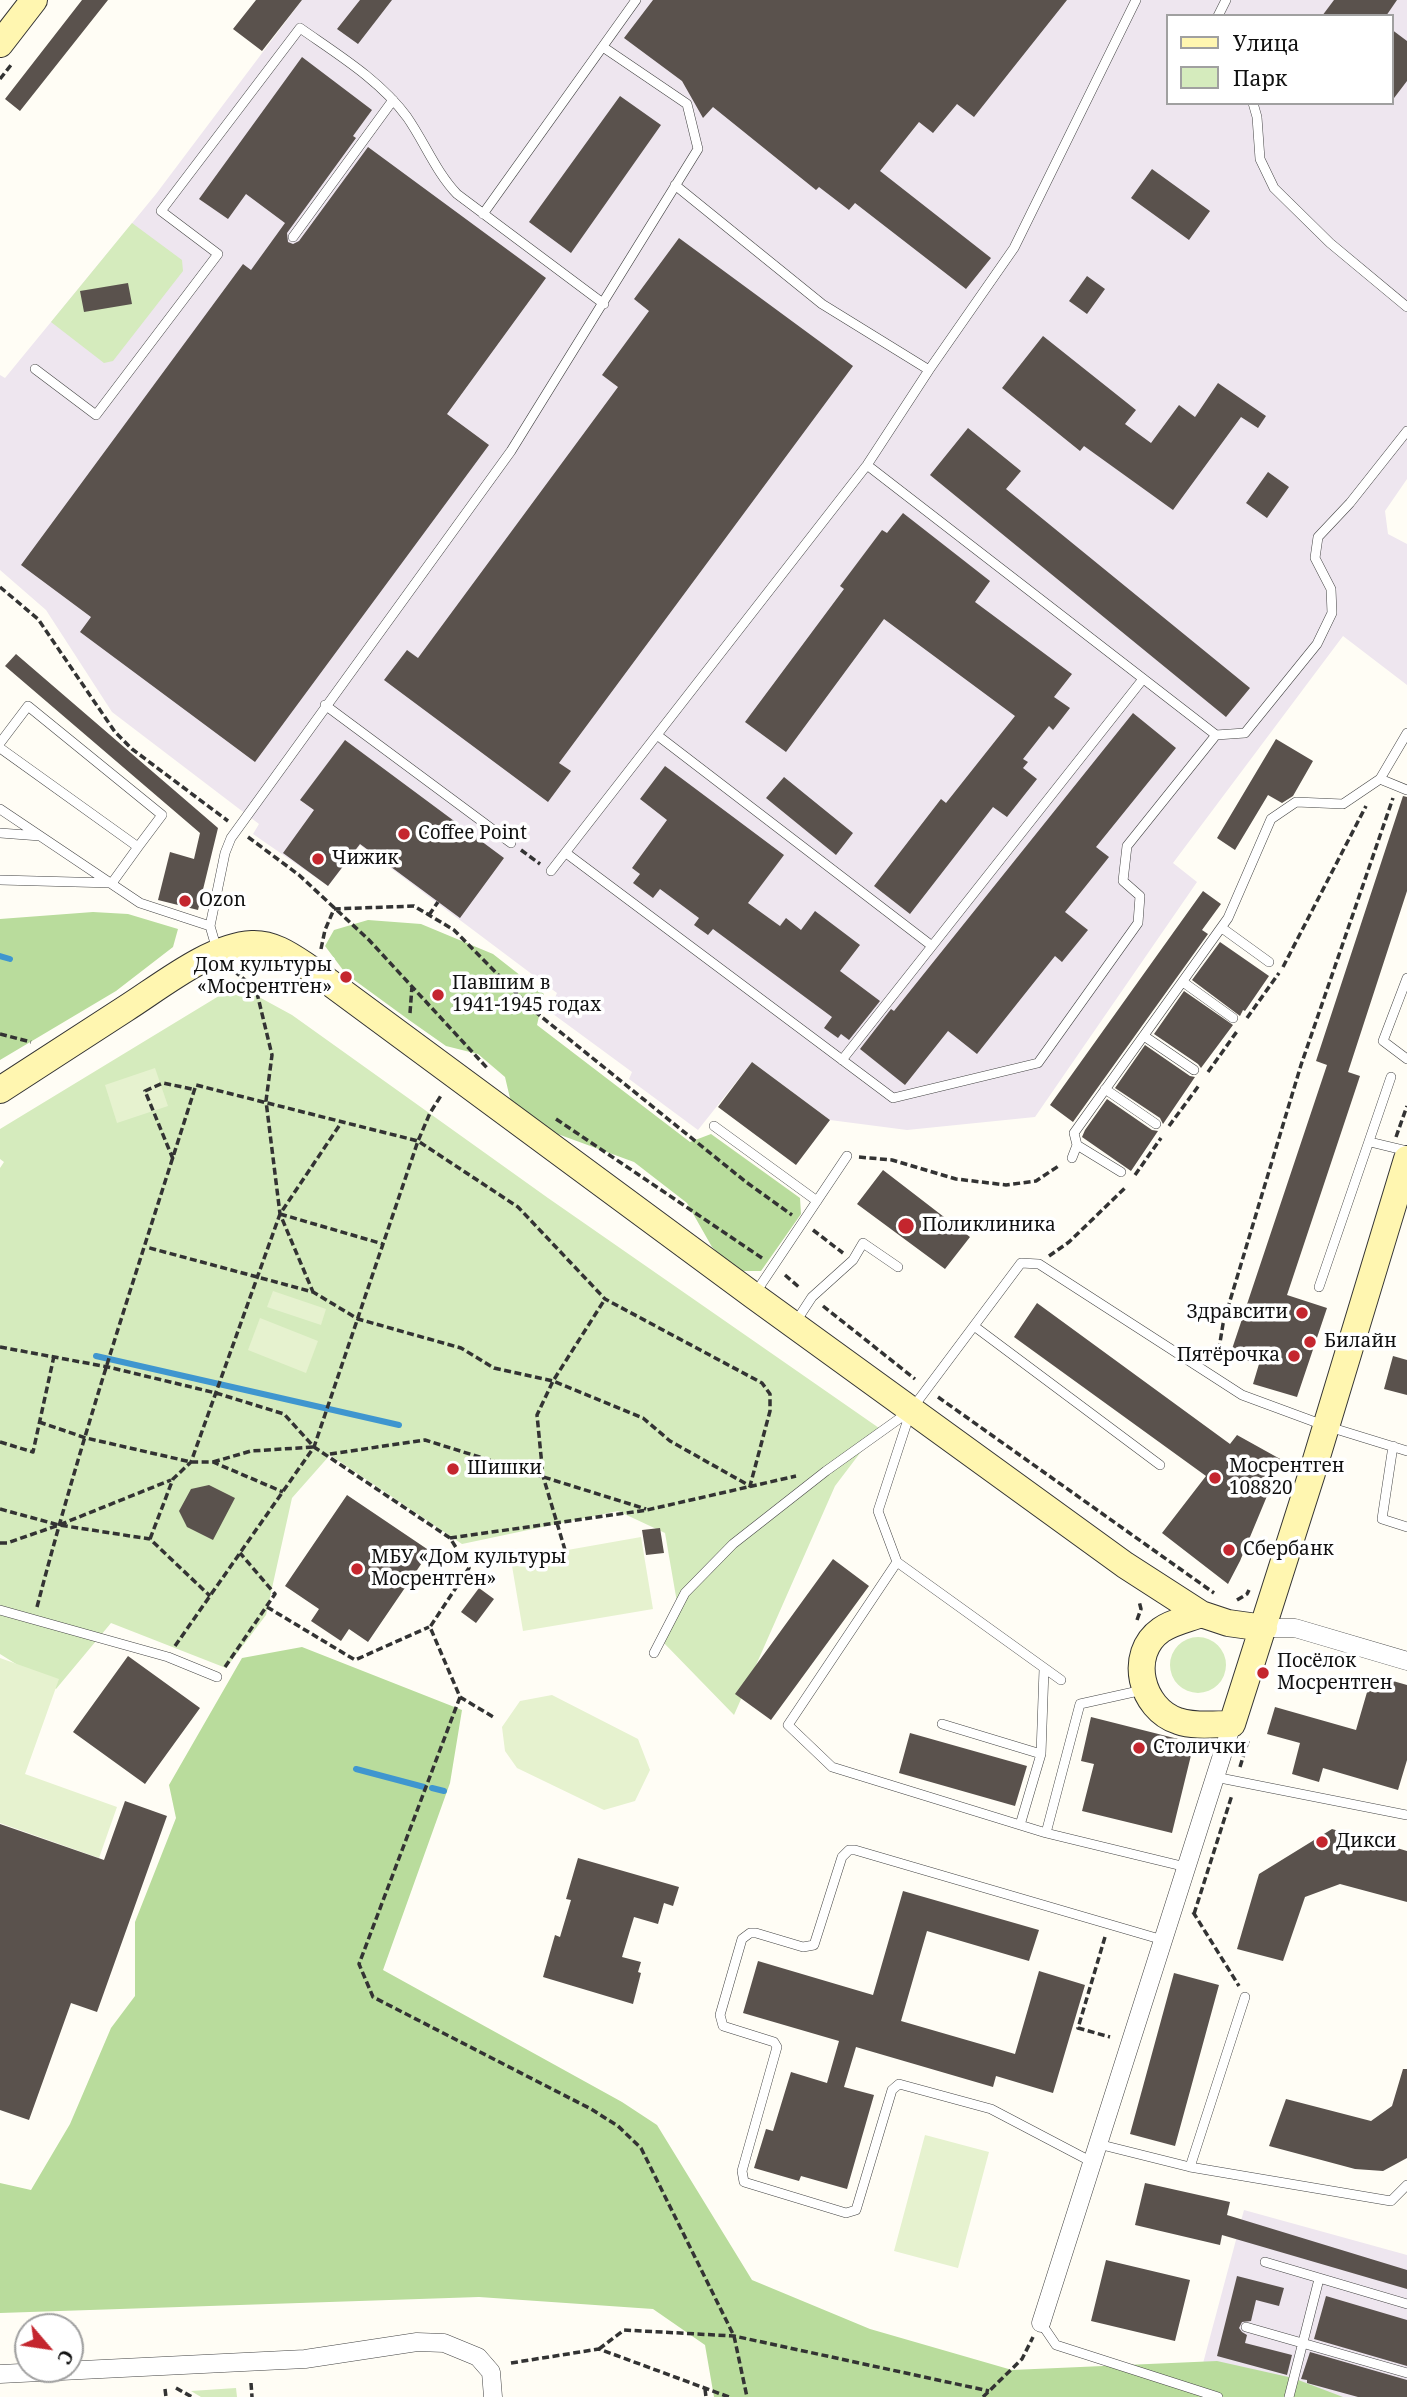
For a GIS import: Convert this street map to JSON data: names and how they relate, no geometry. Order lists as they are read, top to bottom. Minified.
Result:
{"places":["Coffee Point","Чижик","Ozon","Дом культуры «Мосрентген»","Павшим в 1941-1945 годах","Поликлиника","Здравсити","Билайн","Пятёрочка","Шишки","Мосрентген 108820","Сбербанк","МБУ «Дом культуры Мосрентген»","Посёлок Мосрентген","Столички","Дикси"],"legend":["Улица","Парк"],"north":"bottom right"}
